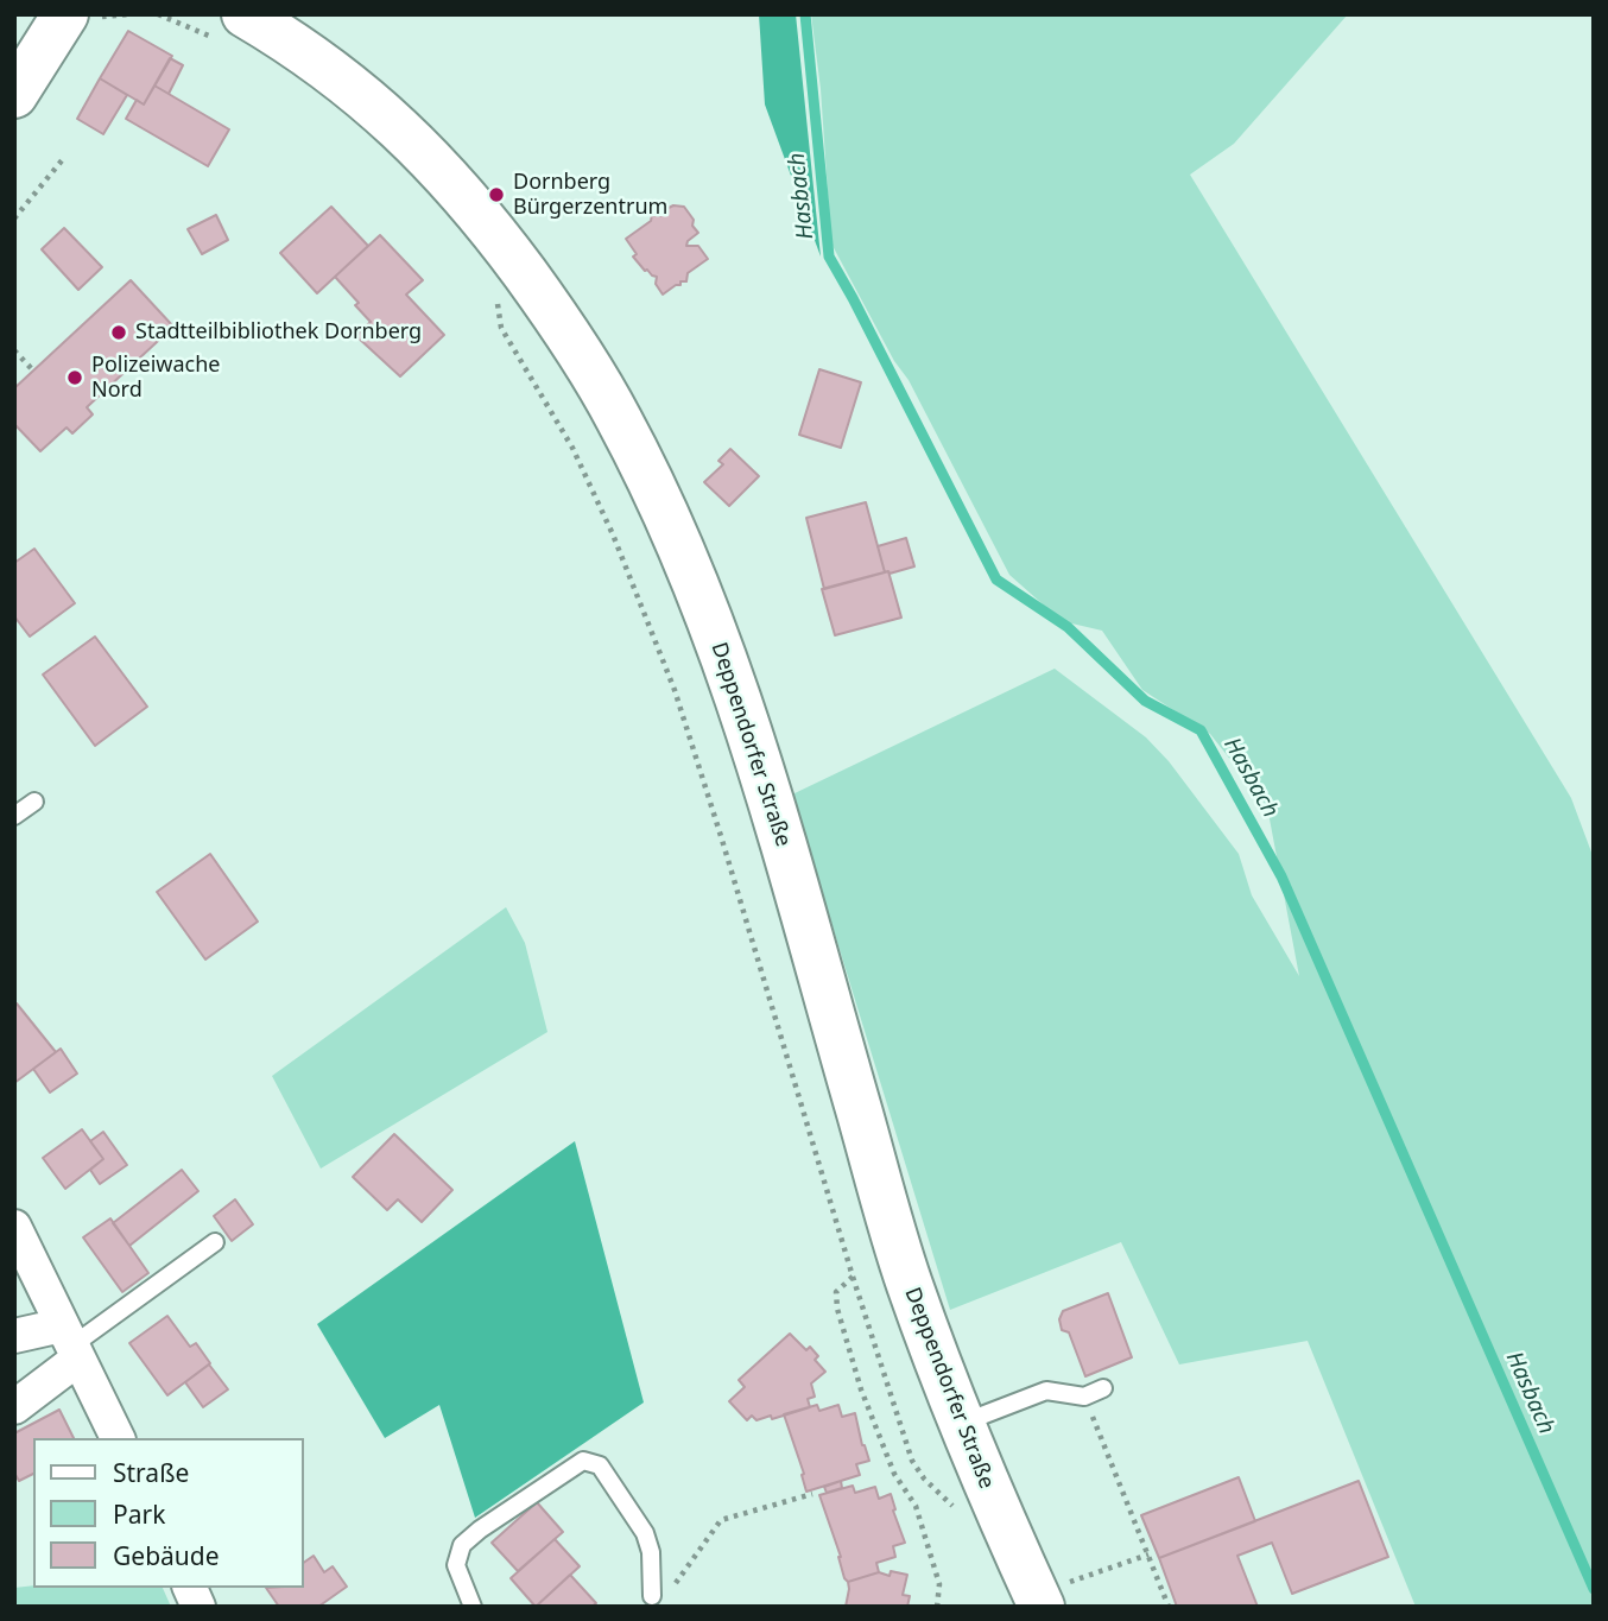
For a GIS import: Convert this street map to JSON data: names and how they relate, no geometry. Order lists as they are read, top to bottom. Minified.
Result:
{"streets":{"street":["Deppendorfer Straße"]},"water":["Hasbach"],"places":["Dornberg Bürgerzentrum","Stadtteilbibliothek Dornberg","Polizeiwache Nord"],"legend":["Straße","Park","Gebäude"]}
